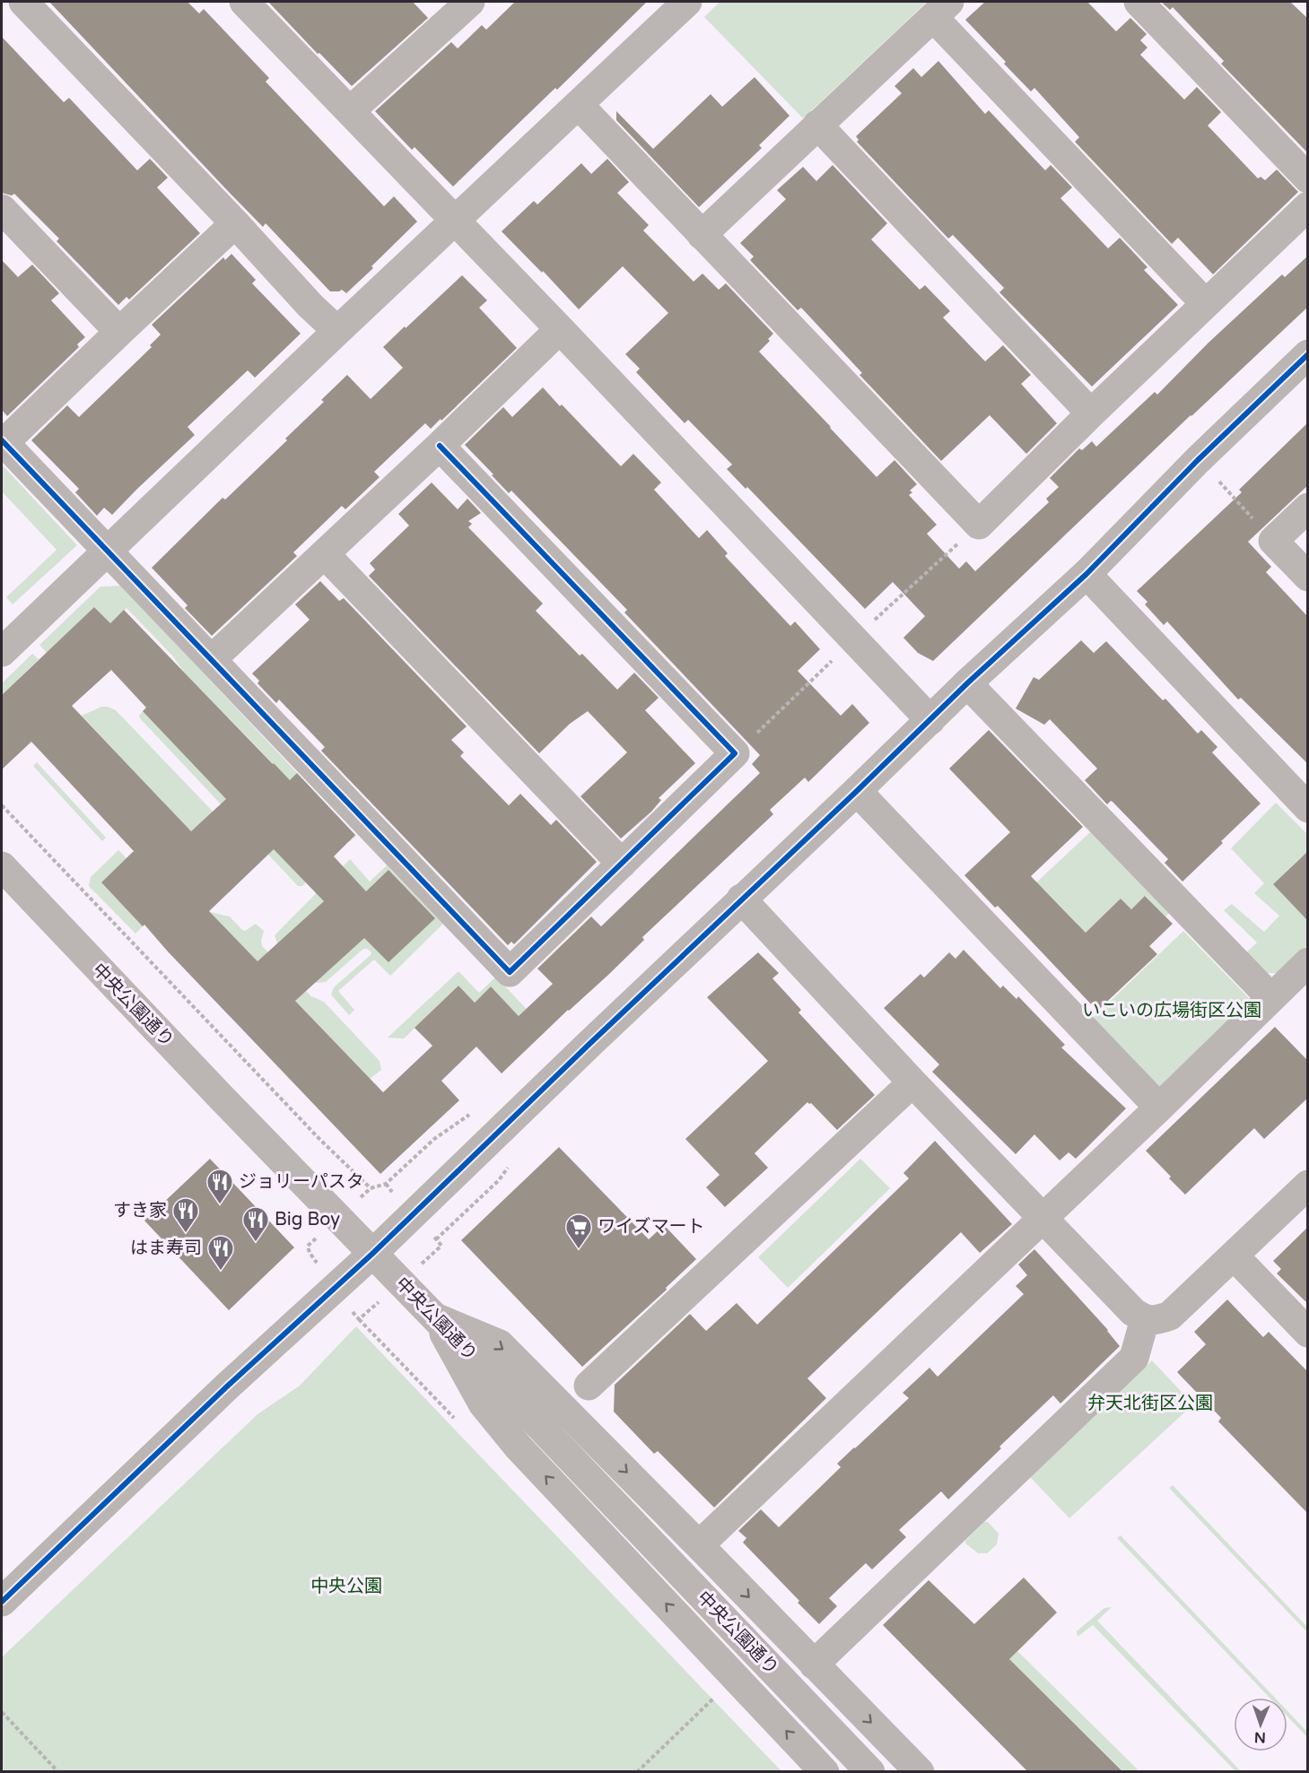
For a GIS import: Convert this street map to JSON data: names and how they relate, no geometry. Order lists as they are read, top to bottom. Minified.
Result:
{"streets":{"street":["中央公園通り"]},"parks":["いこいの広場街区公園","弁天北街区公園","中央公園"],"places":{"restaurant":["ジョリーパスタ","すき家","Big Boy","はま寿司"],"supermarket":["ワイズマート"]},"north":"bottom"}
